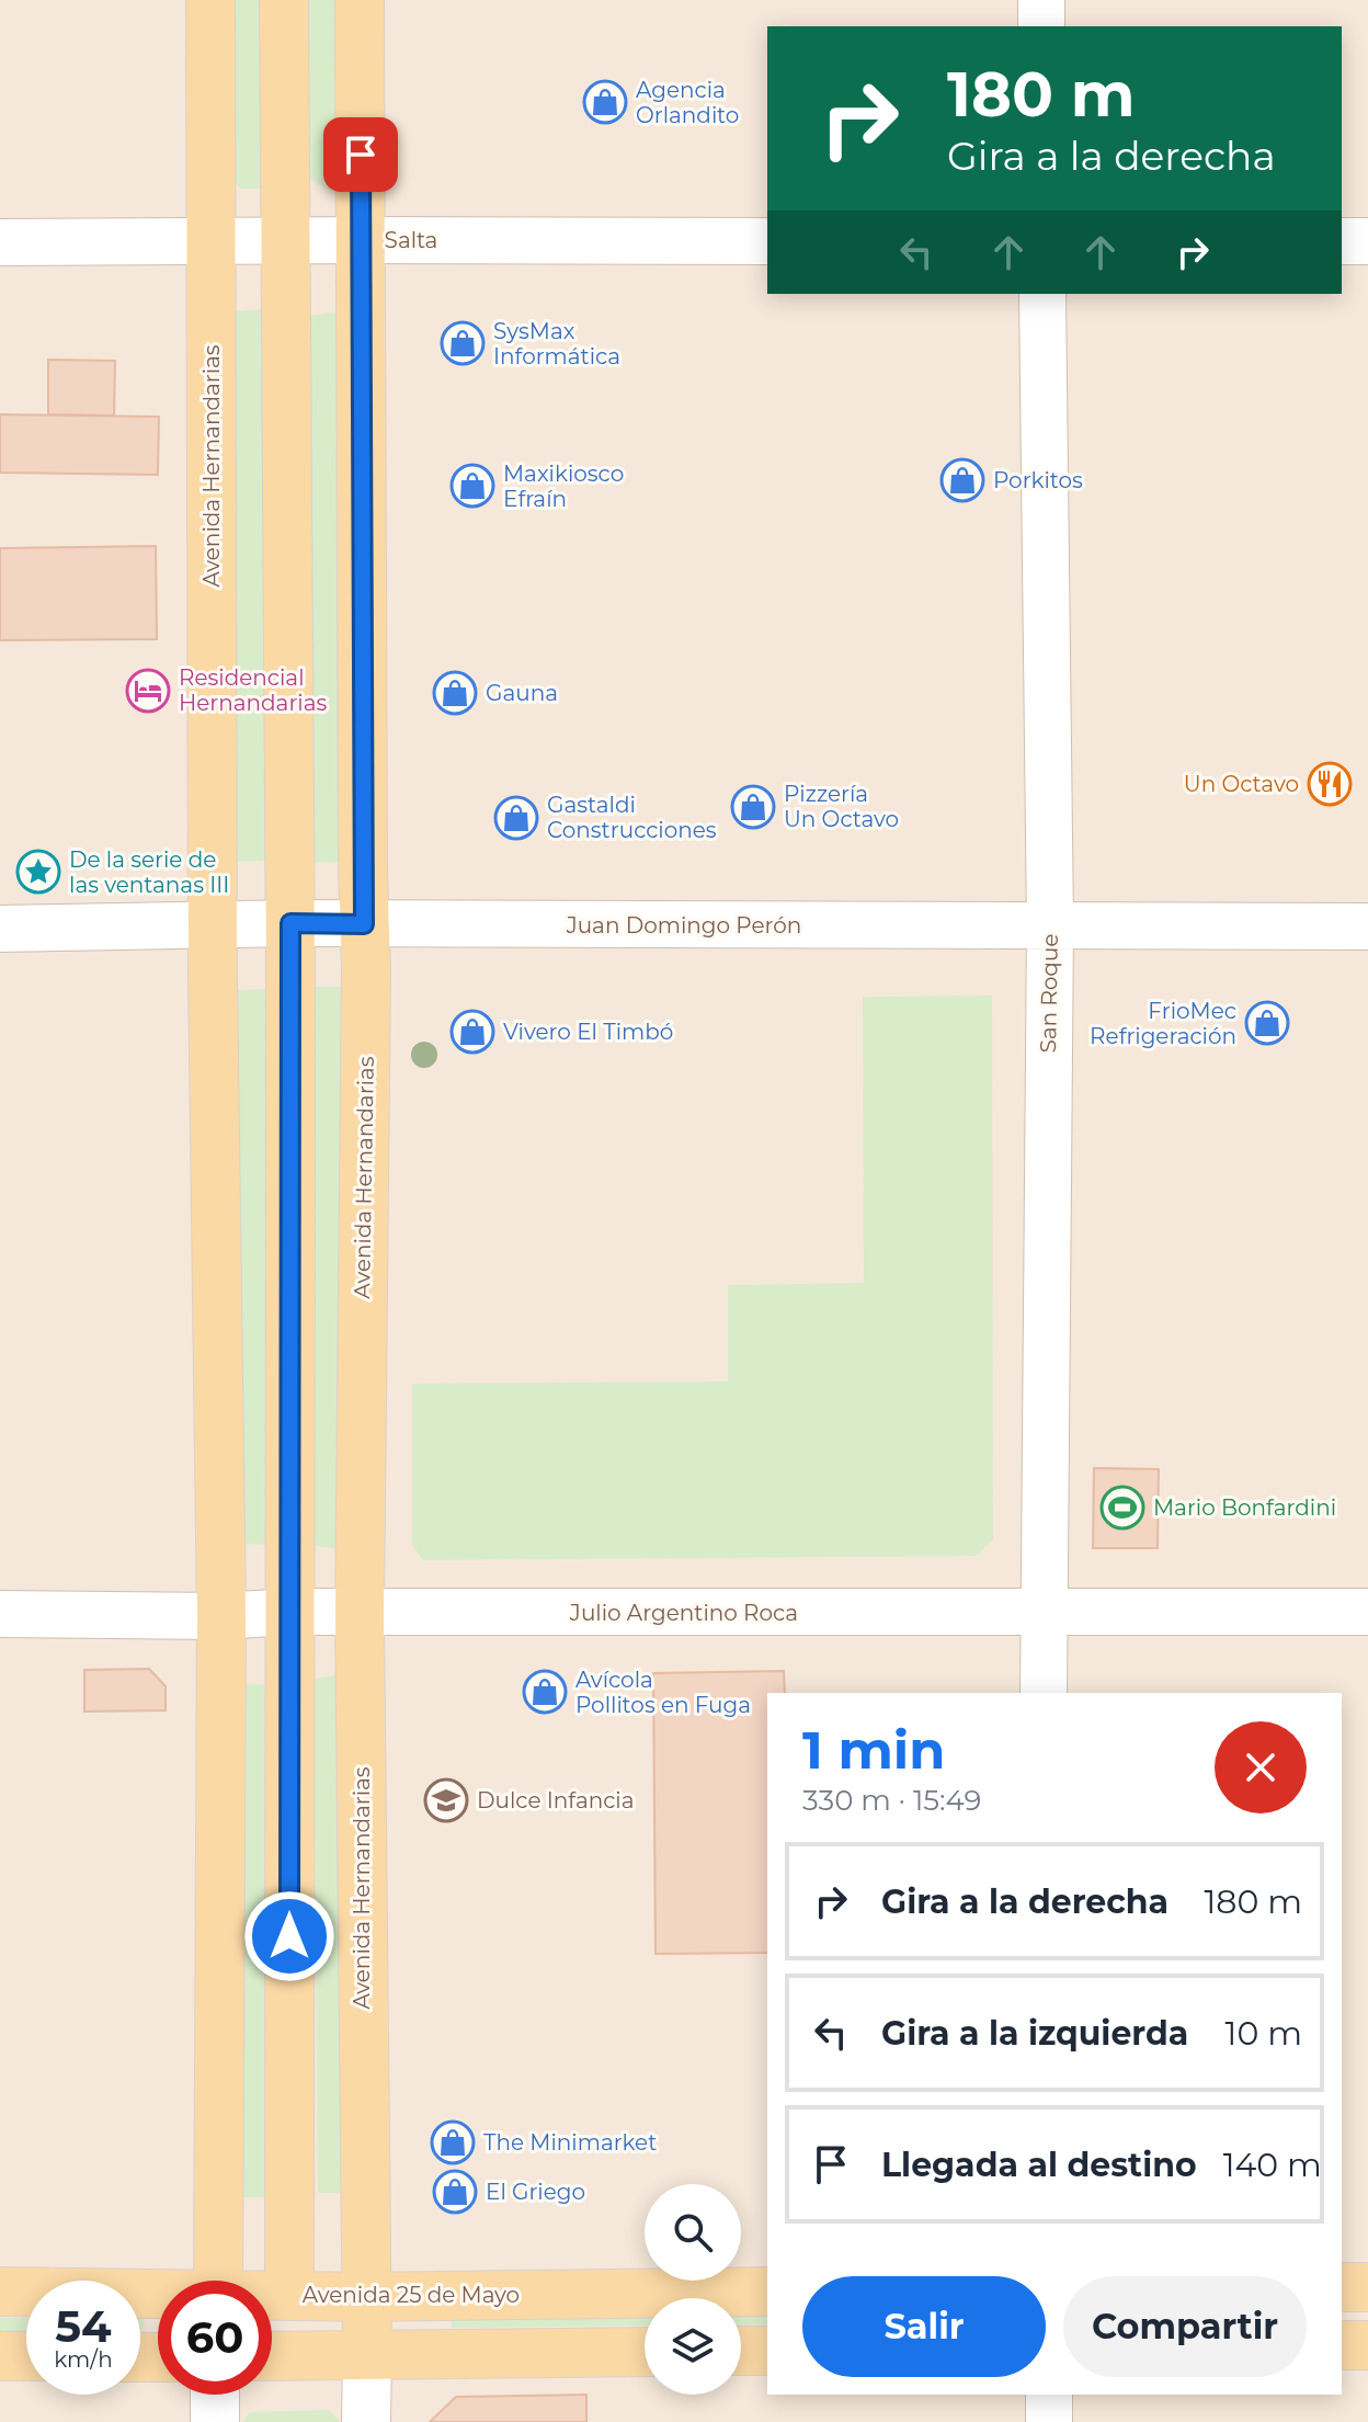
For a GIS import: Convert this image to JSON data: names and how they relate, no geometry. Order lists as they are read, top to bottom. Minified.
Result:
{"streets":{"main road":["Avenida Hernandarias","Avenida 25 de Mayo"],"street":["Salta","Juan Domingo Perón","San Roque","Julio Argentino Roca"]},"crossings":[["Salta","Avenida Hernandarias"],["Avenida Hernandarias","Juan Domingo Perón"],["Avenida Hernandarias","Julio Argentino Roca"],["Avenida Hernandarias","Avenida 25 de Mayo"],["Juan Domingo Perón","San Roque"],["San Roque","Julio Argentino Roca"]],"places":{"shop":["Agencia Orlandito","SysMax Informática","Porkitos","Maxikiosco Efraín","Gauna","Pizzería Un Octavo","Gastaldi Construcciones","FrioMec Refrigeración","Vivero El Timbó","Avícola Pollitos en Fuga","The Minimarket","El Griego"],"hotel":["Residencial Hernandarias"],"restaurant":["Un Octavo"],"place":["De la serie de las ventanas III"],"sports":["Mario Bonfardini"],"school or university":["Dulce Infancia"]},"page":{"turn":["180 m","Gira a la derecha"],"heading":["1 min","330 m · 15:49"],"list":[{"name":"Gira a la derecha","value":"180 m"},{"name":"Gira a la izquierda","value":"10 m"},{"name":"Llegada al destino","value":"140 m"}],"buttons":["Salir","Compartir"],"speed":"54 km/h","limit":"60"}}
